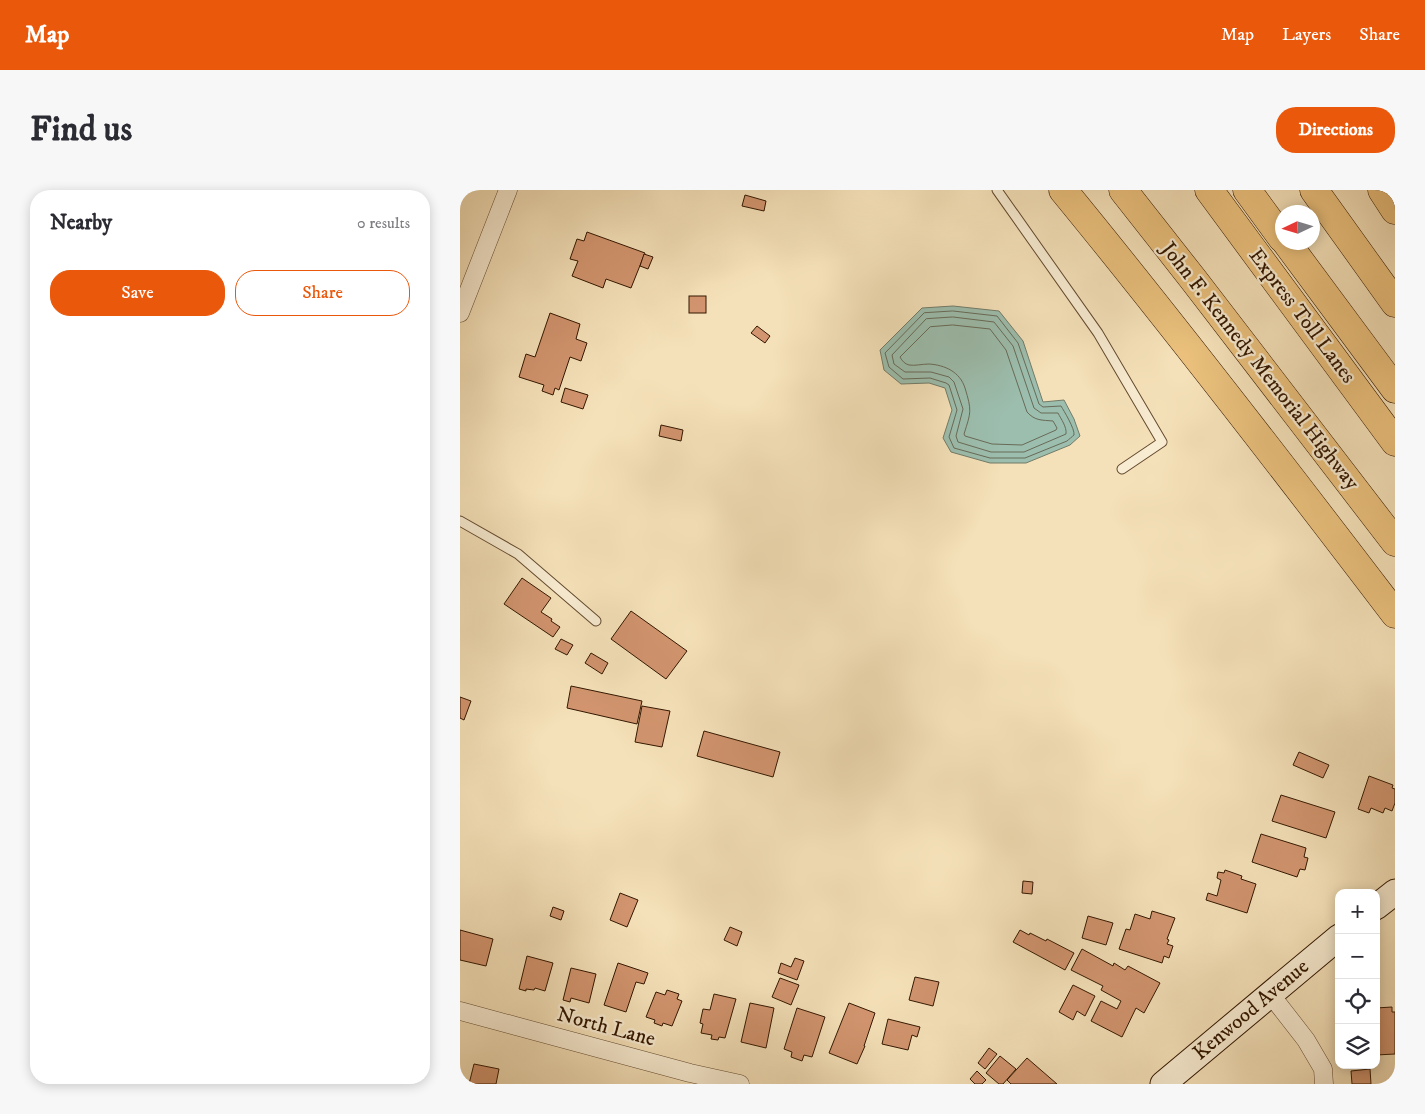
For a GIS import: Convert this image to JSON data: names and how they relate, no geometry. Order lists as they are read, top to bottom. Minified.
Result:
{"streets":{"highway":["Express Toll Lanes","John F. Kennedy Memorial Highway"],"main road":["Kenwood Avenue"],"street":["North Lane"]},"north":"left","page":{"header":"Map","nav":["Map","Layers","Share"],"buttons":["Directions",["Save","Share"]],"title":"Find us","heading":["Nearby","0 results"],"map_buttons":["+","−"]}}
